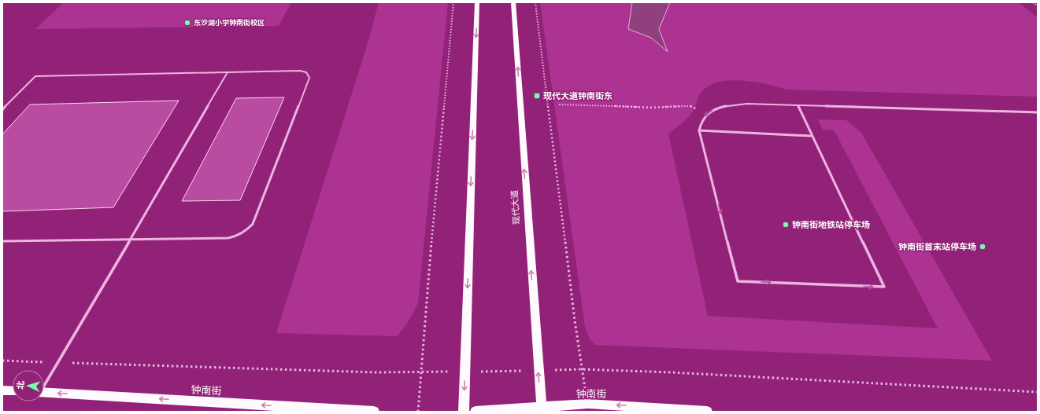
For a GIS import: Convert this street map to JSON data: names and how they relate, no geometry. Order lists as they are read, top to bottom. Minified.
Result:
{"streets":{"main road":["现代大道","钟南街"]},"crossings":[["现代大道","钟南街"]],"one_way":["钟南街"],"places":{"other":["东沙湖小学钟南街校区","钟南街地铁站停车场","钟南街首末站停车场"],"transit":["现代大道钟南街东"]},"north":"left"}
